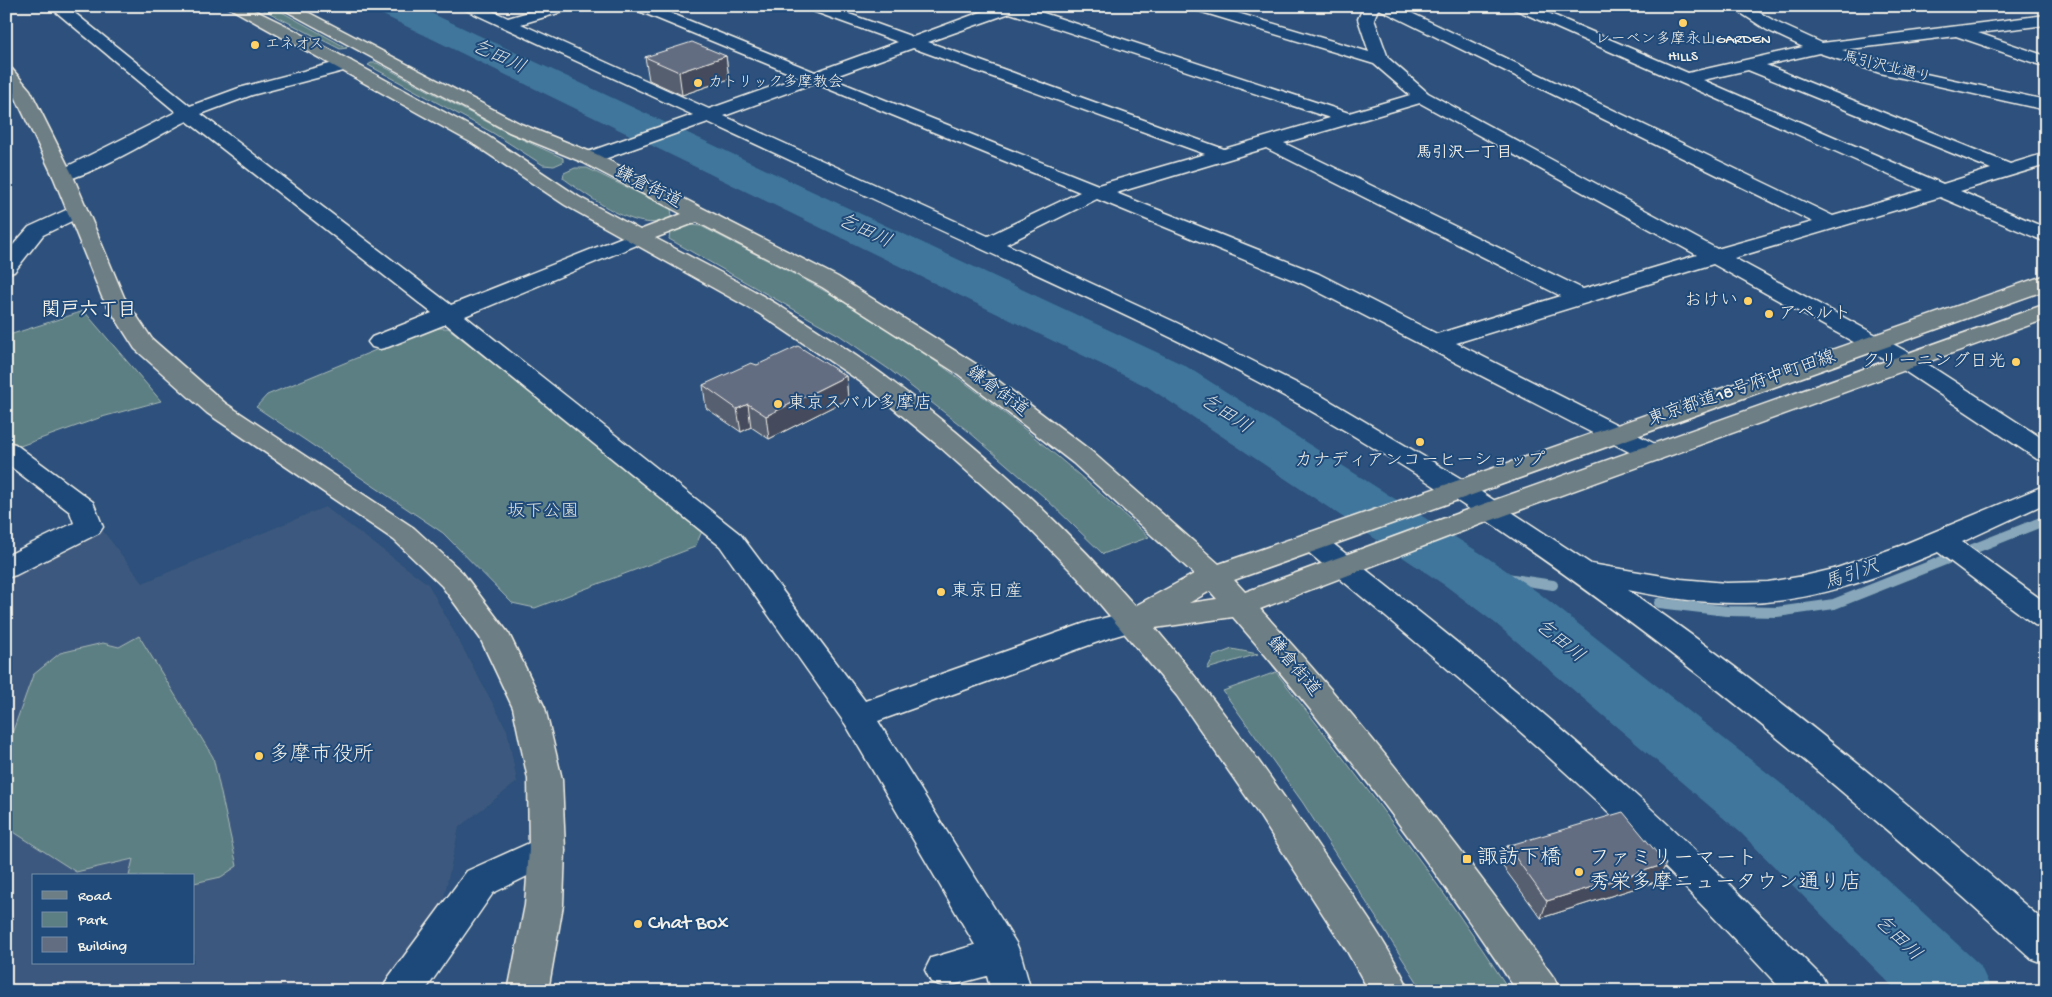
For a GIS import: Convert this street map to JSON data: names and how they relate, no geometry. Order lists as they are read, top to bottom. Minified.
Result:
{"streets":{"main road":["鎌倉街道","東京都道18号府中町田線"],"street":["馬引沢北通り"]},"crossings":[["鎌倉街道","東京都道18号府中町田線"]],"districts":["馬引沢一丁目","関戸六丁目"],"water":["乞田川","馬引沢"],"parks":["坂下公園"],"places":{"other":["レーベン多摩永山GARDEN HILLS","エネオス","カトリック多摩教会","おけい","アペルト","クリーニング日光","東京スバル多摩店","カナディアンコーヒーショップ","東京日産","多摩市役所","ファミリーマート 秀栄多摩ニュータウン通り店","Chat Box"],"transit":["諏訪下橋"]},"legend":["Road","Park","Building"]}
